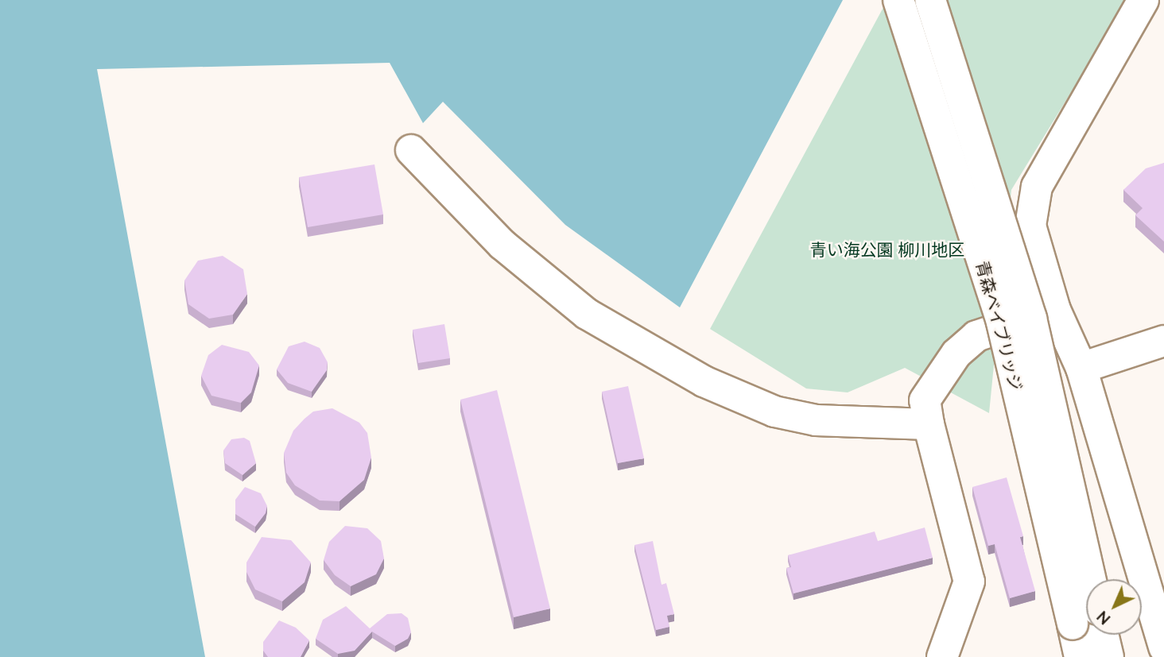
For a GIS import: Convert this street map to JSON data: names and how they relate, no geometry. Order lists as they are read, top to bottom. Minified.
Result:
{"streets":{"street":["青森ベイブリッジ"]},"parks":["青い海公園 柳川地区"],"north":"bottom left"}
